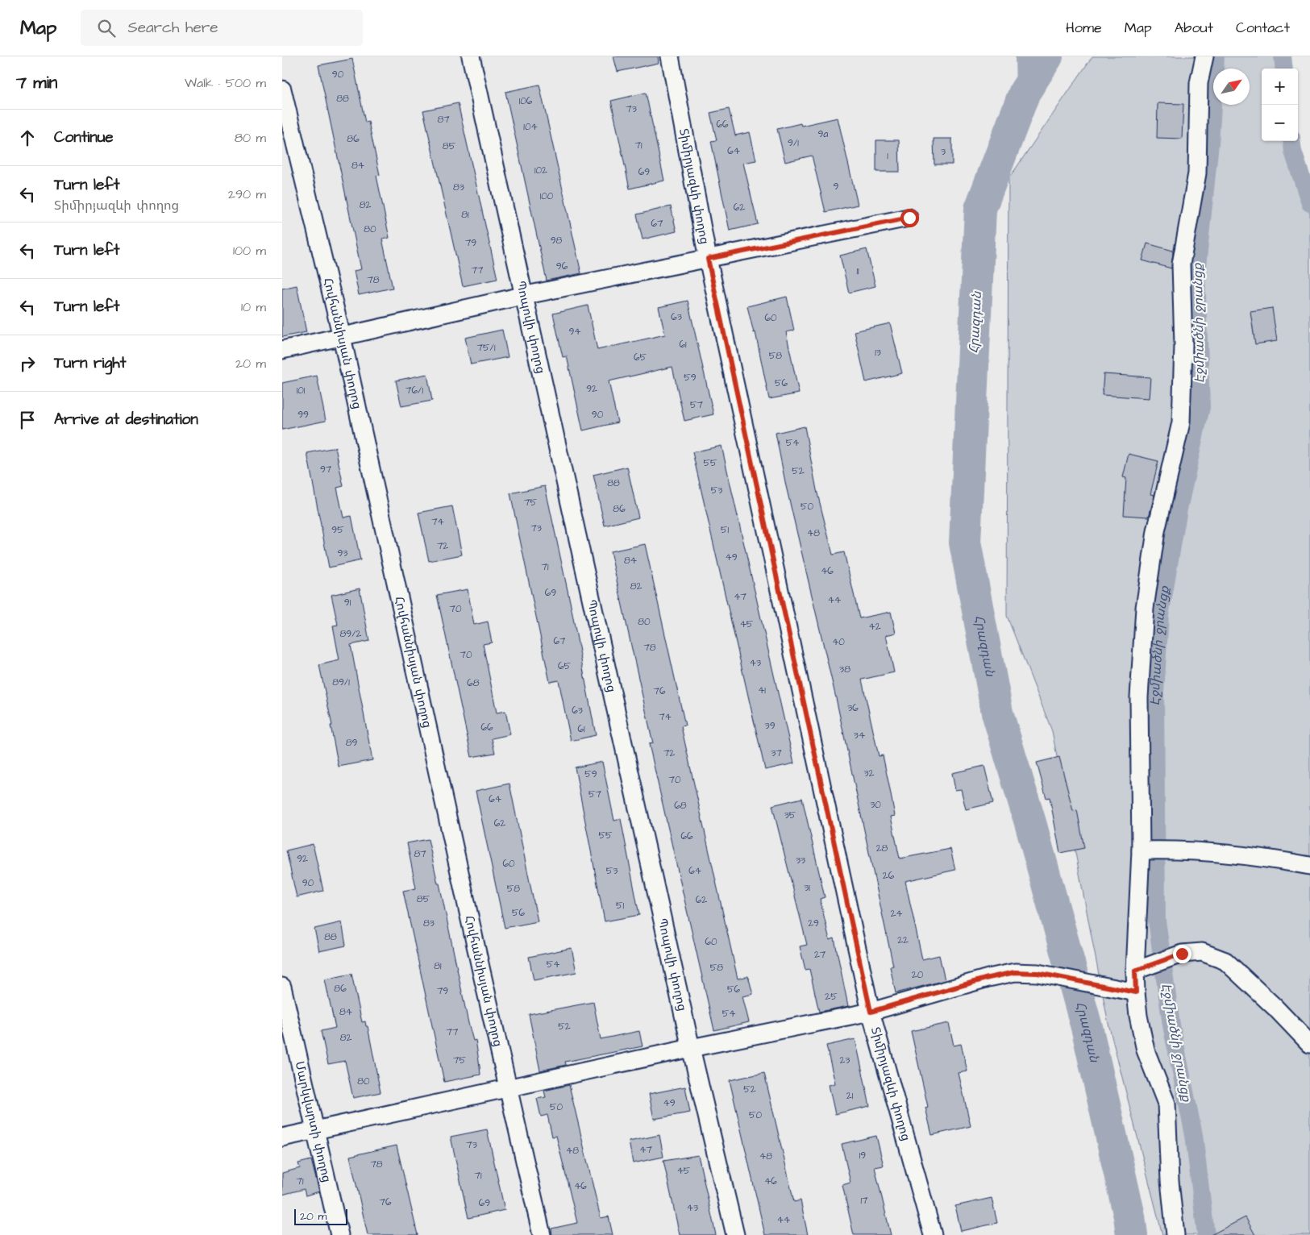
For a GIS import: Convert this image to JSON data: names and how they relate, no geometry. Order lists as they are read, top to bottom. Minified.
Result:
{"streets":{"street":["Տիմիրյազևի փողոց","Պոպովի փողոց","Հովհաննիսյան փողոց","Մարկվարտի փողոց"]},"water":["Հրազդան","Էջմիածնի ջրանցք"],"house_numbers":["90","88","106","73","87","66","104","9a","86","9/1","71","85","64","3","1","84","102","69","9","83","100","82","62","81","67","80","98","79","96","77","11","78","63","60","94","61","75/1","13","58","65","59","56","92","101","76/1","57","99","90","54","55","97","52","88","53","75","50","86","74","73","95","51","48","72","93","49","84","71","46","82","69","47","44","91","70","80","45","42","89/2","67","40","78","70","43","65","38","89/1","68","41","76","36","63","74","39","66","61","34","89","72","37","32","59","70","57","64","30","68","35","62","55","66","28","87","92","33","60","53","64","26","90","31","58","85","62","51","56","24","83","29","88","22","60","27","54","81","58","20","86","56","79","25","84","54","52","77","82","75","23","80","52","21","49","50","50","73","47","48","19","48","78","45","71","71","46","46","17","76","69","43","44"],"scale_bar":"20 m","north":"top right","page":{"header":"Map","search":"Search here","nav":["Home","Map","About","Contact"],"heading":["7 min","Walk · 500 m"],"map_buttons":["+","−"],"list":[["Continue","80 m"],["Turn left","Տիմիրյազևի փողոց","290 m"],["Turn left","100 m"],["Turn left","10 m"],["Turn right","20 m"],"Arrive at destination"],"scale":"20 m"}}
